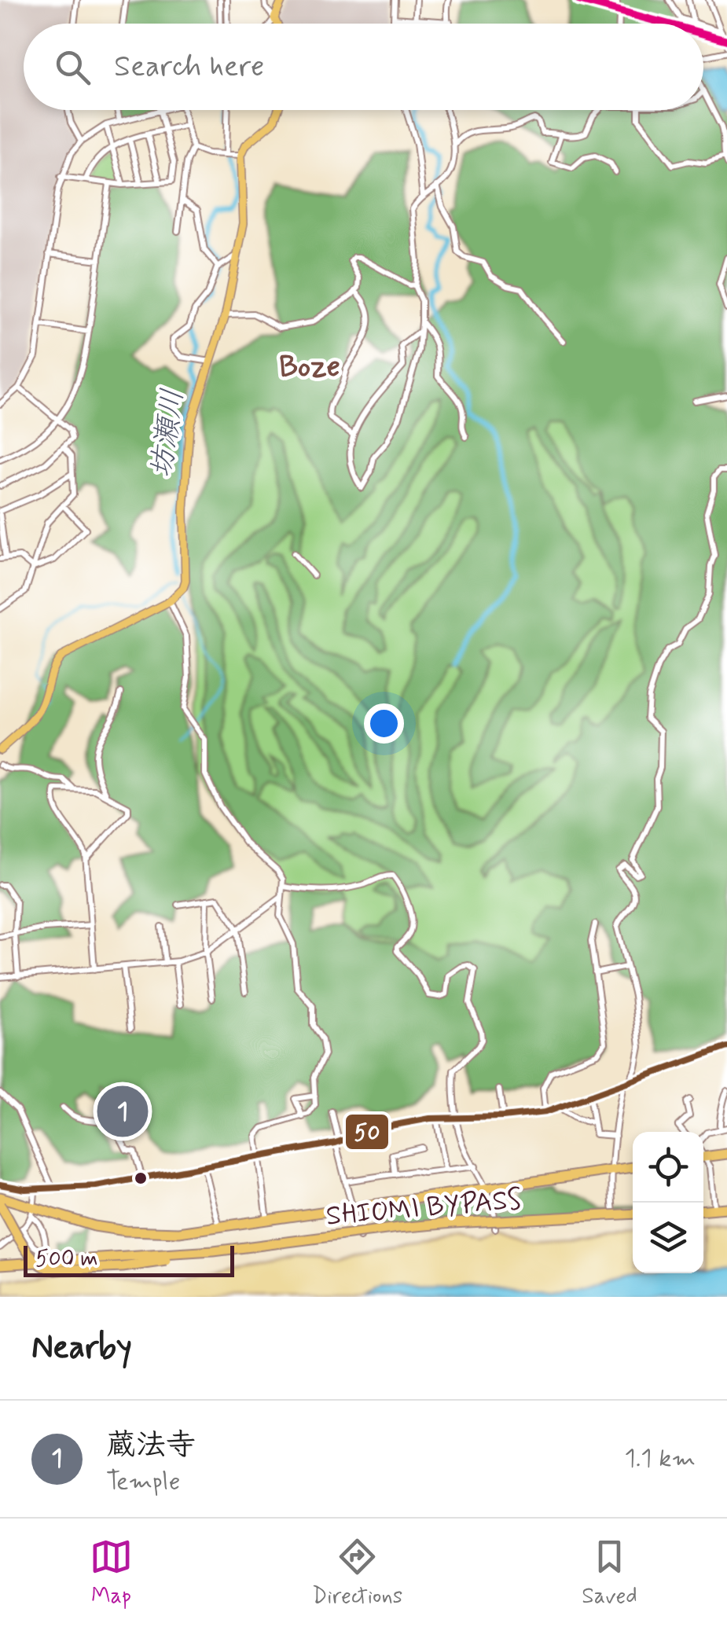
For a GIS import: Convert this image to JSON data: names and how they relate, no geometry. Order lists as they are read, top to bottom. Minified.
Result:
{"streets":{"highway":["SHIOMI BYPASS"]},"districts":["Boze"],"water":["坊瀬川"],"lines":["transit line 50"],"scale_bar":"500 m","page":{"search":"Search here","pins":"1","scale":"500 m","heading":"Nearby","list":[{"mark":"1","name":"蔵法寺","note":"Temple","value":"1.1 km"}],"nav":["Map","Directions","Saved"]}}
